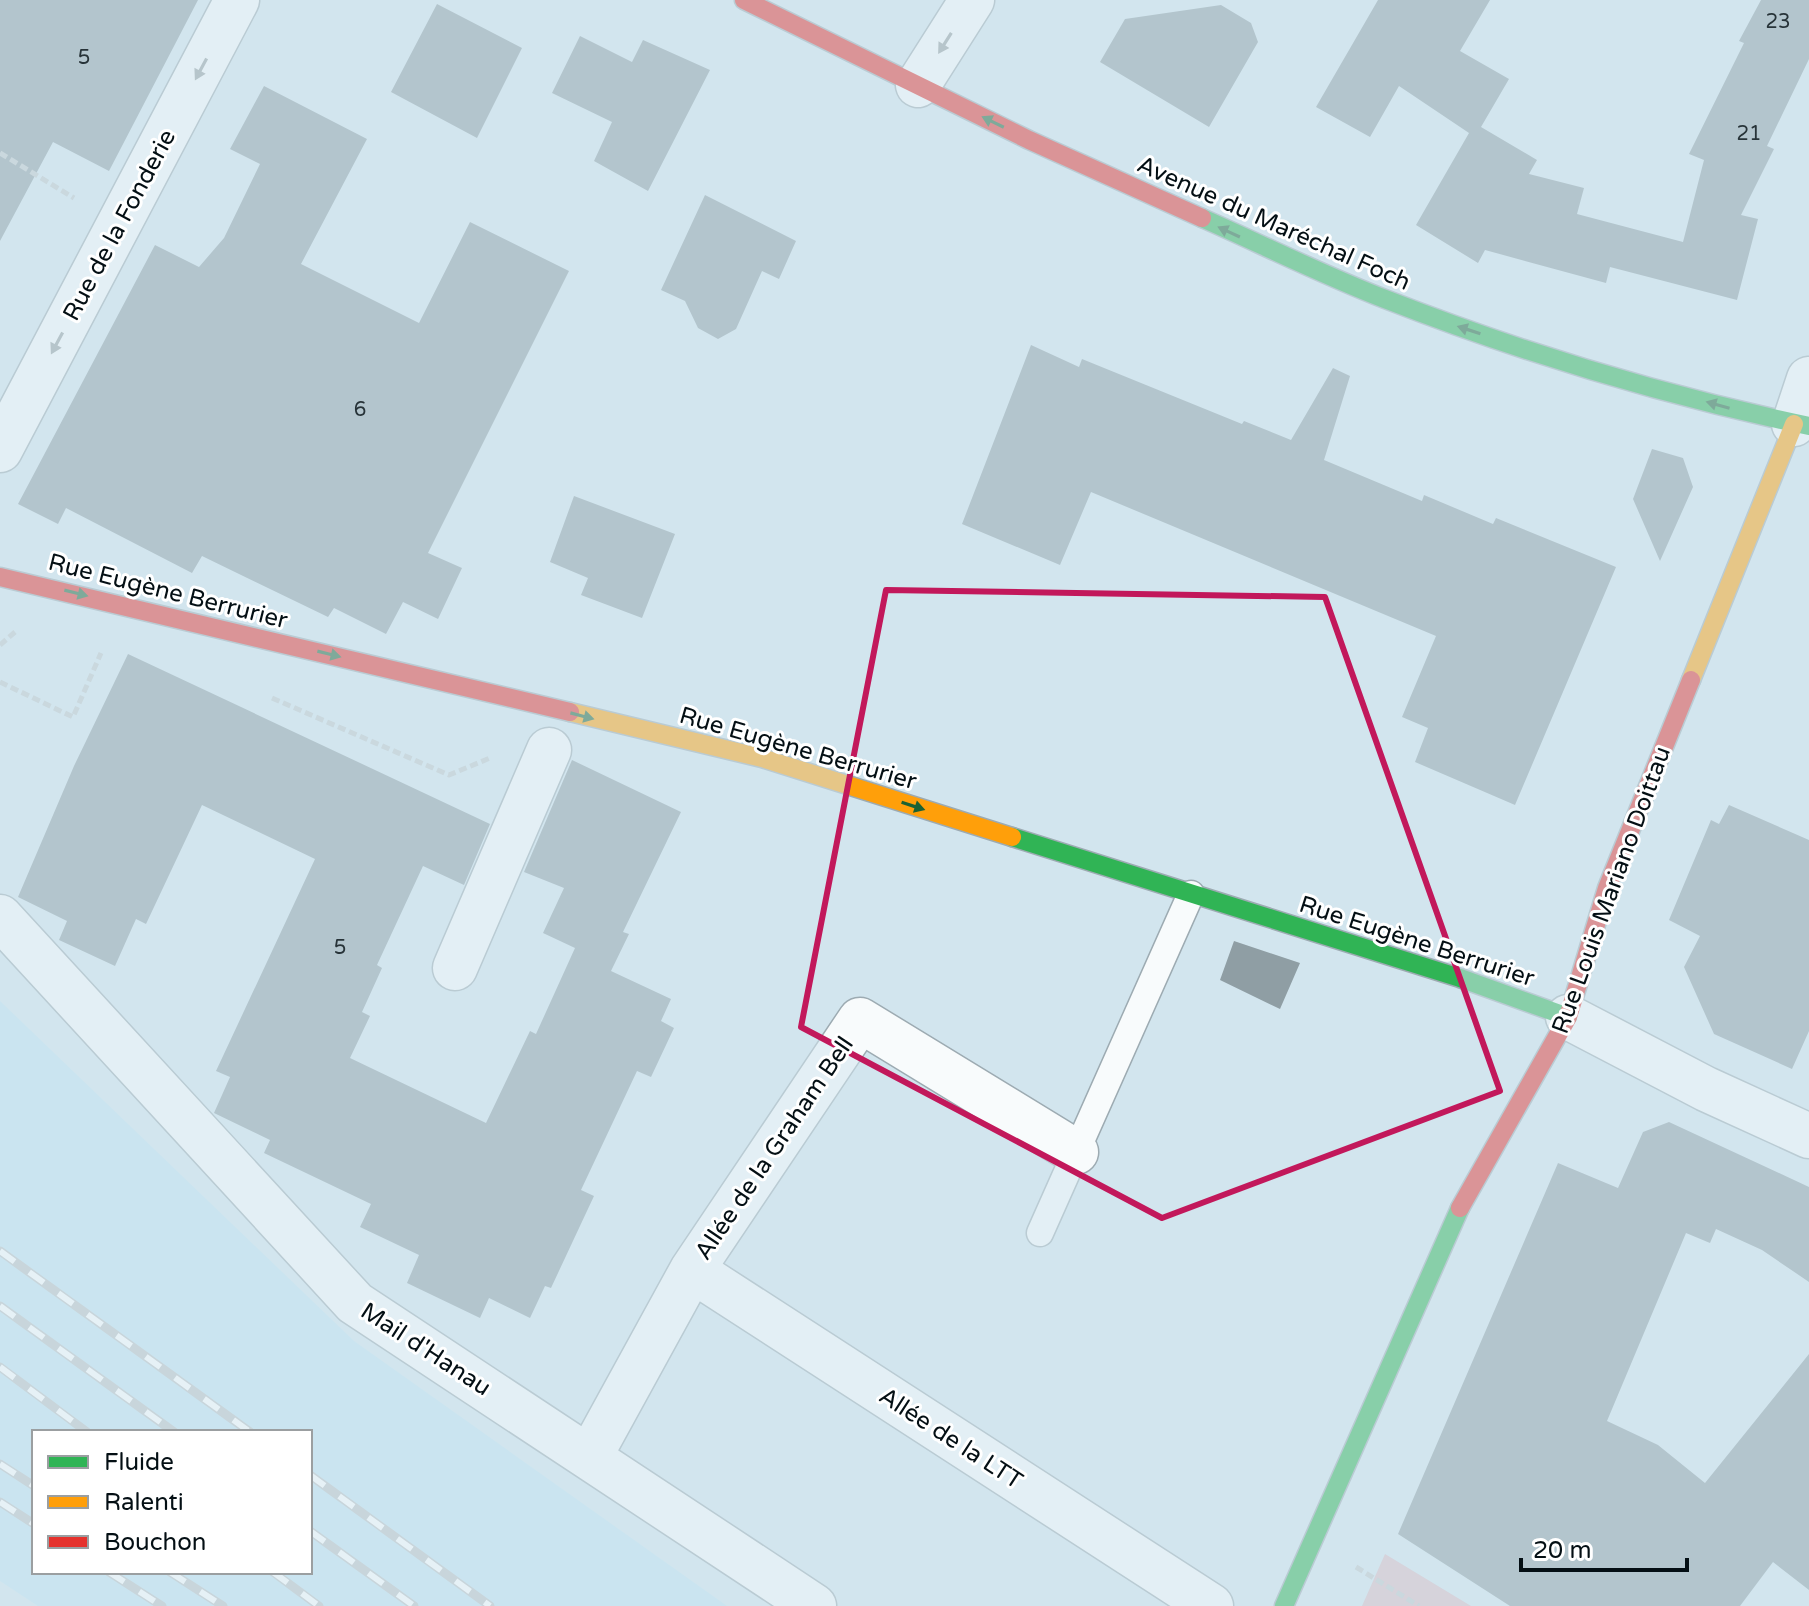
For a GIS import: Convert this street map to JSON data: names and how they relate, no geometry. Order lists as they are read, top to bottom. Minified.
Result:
{"streets":{"street":["Avenue du Maréchal Foch","Rue de la Fonderie","Rue Eugène Berrurier","Rue Louis Mariano Doittau","Allée de la Graham Bell","Mail d'Hanau","Allée de la LTT"]},"crossings":[["Avenue du Maréchal Foch","Rue Louis Mariano Doittau"],["Rue Eugène Berrurier","Rue Louis Mariano Doittau"],["Allée de la Graham Bell","Mail d'Hanau"],["Allée de la Graham Bell","Allée de la LTT"]],"one_way":["Avenue du Maréchal Foch","Rue de la Fonderie","Rue Eugène Berrurier"],"house_numbers":["23","5","21","6","5"],"legend":["Fluide","Ralenti","Bouchon"],"scale_bar":"20 m"}
